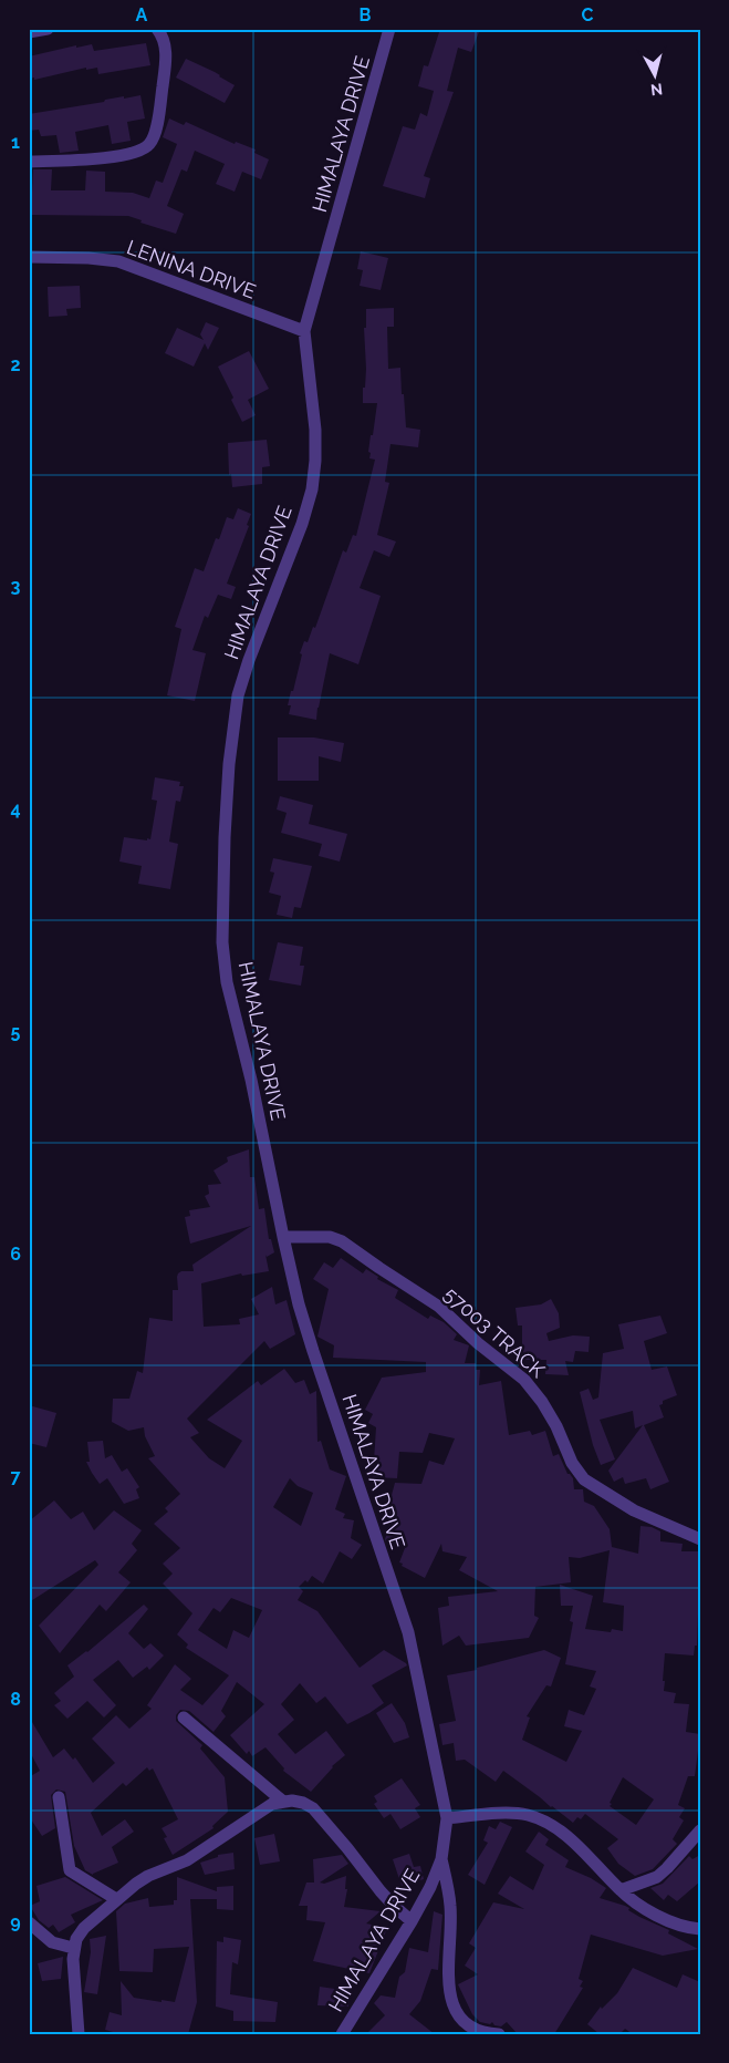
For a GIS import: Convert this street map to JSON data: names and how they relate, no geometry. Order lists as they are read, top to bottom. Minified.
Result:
{"streets":{"street":["HIMALAYA DRIVE","LENINA DRIVE","57003 TRACK"]},"crossings":[["HIMALAYA DRIVE","LENINA DRIVE"],["HIMALAYA DRIVE","57003 TRACK"]],"north":"bottom","grid":{"columns":["A","B","C"],"rows":["1","2","3","4","5","6","7","8","9"]}}
